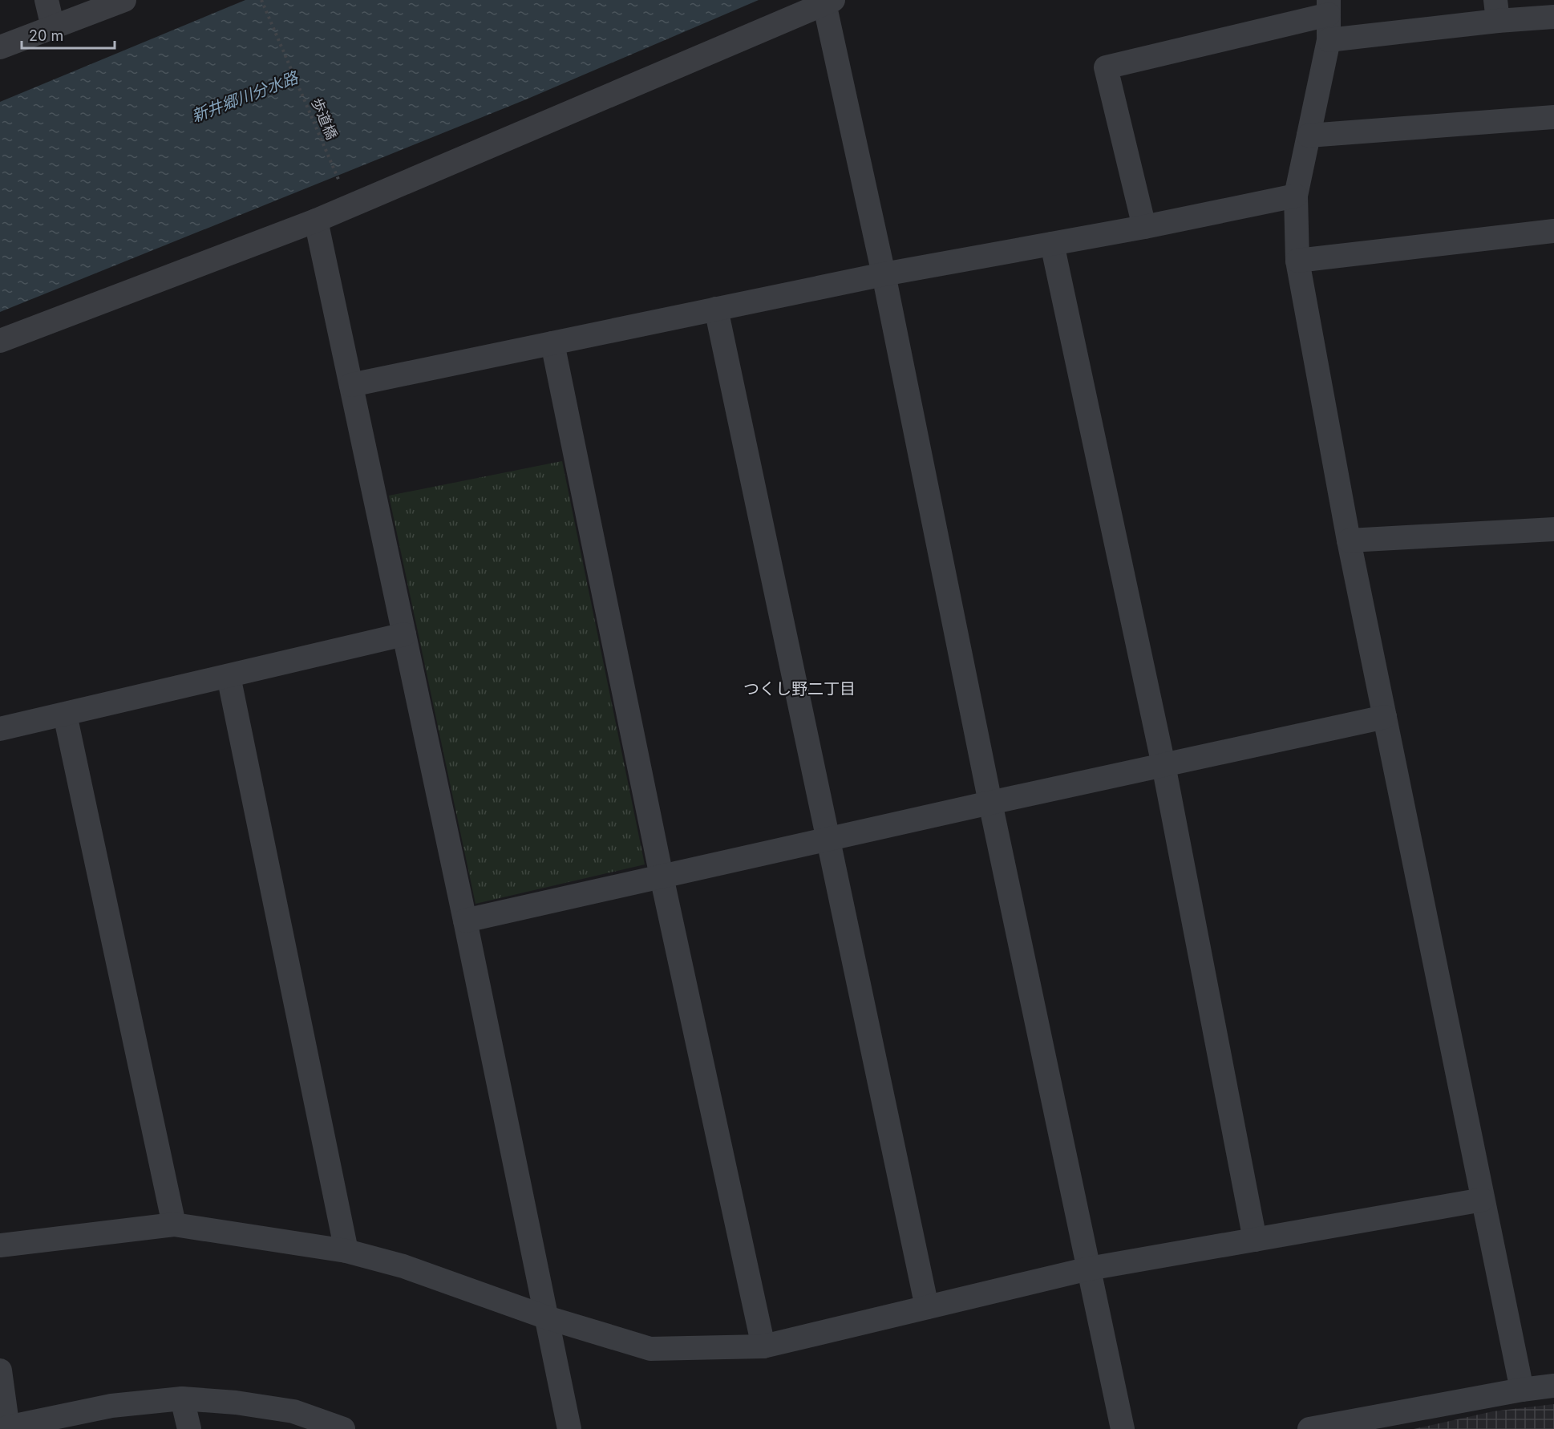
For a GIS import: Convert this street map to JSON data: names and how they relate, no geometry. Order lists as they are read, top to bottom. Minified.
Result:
{"streets":{"path":["歩道橋"]},"districts":["つくし野二丁目"],"water":["新井郷川分水路"],"scale_bar":"20 m"}
